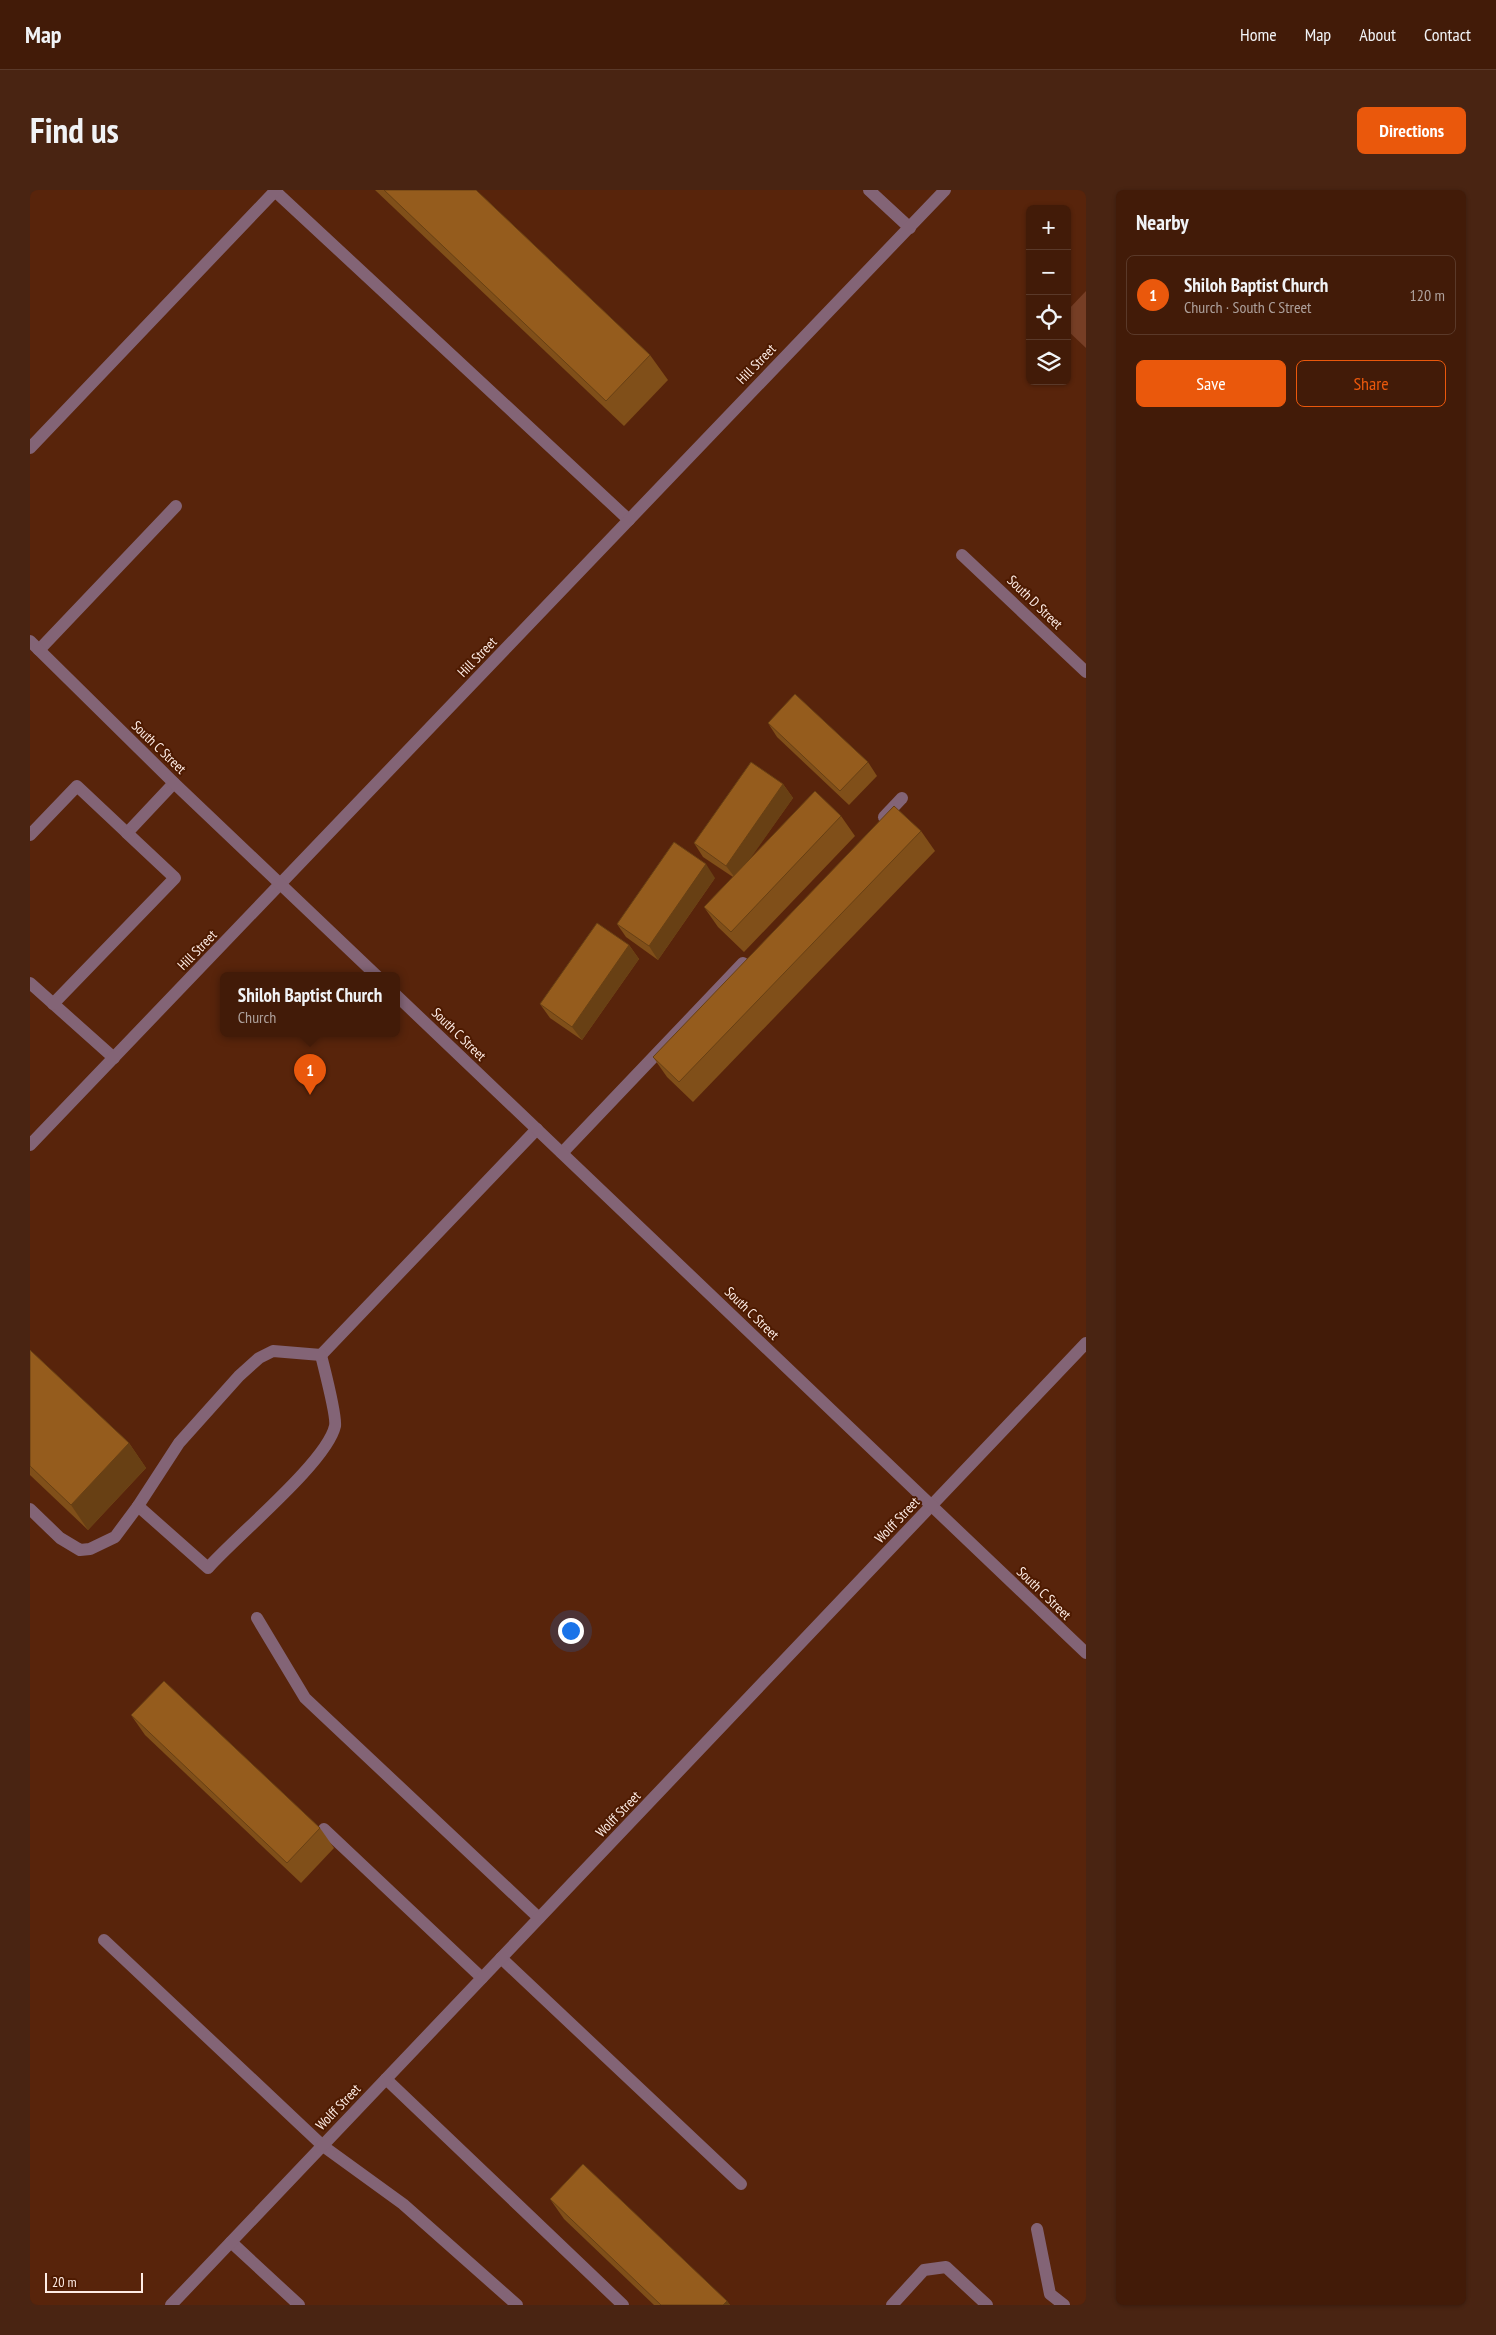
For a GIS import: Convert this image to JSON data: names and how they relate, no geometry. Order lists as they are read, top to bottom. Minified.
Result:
{"streets":{"street":["Hill Street","South D Street","South C Street","Wolff Street"]},"crossings":[["Hill Street","South C Street"],["South C Street","Wolff Street"]],"scale_bar":"20 m","page":{"header":"Map","nav":["Home","Map","About","Contact"],"title":"Find us","buttons":["Directions",["Save","Share"]],"heading":"Nearby","map_buttons":["+","−"],"list":[{"mark":"1","name":"Shiloh Baptist Church","note":"Church · South C Street","value":"120 m"}],"popup":["Shiloh Baptist Church","Church"],"pins":"1","scale":"20 m"}}
